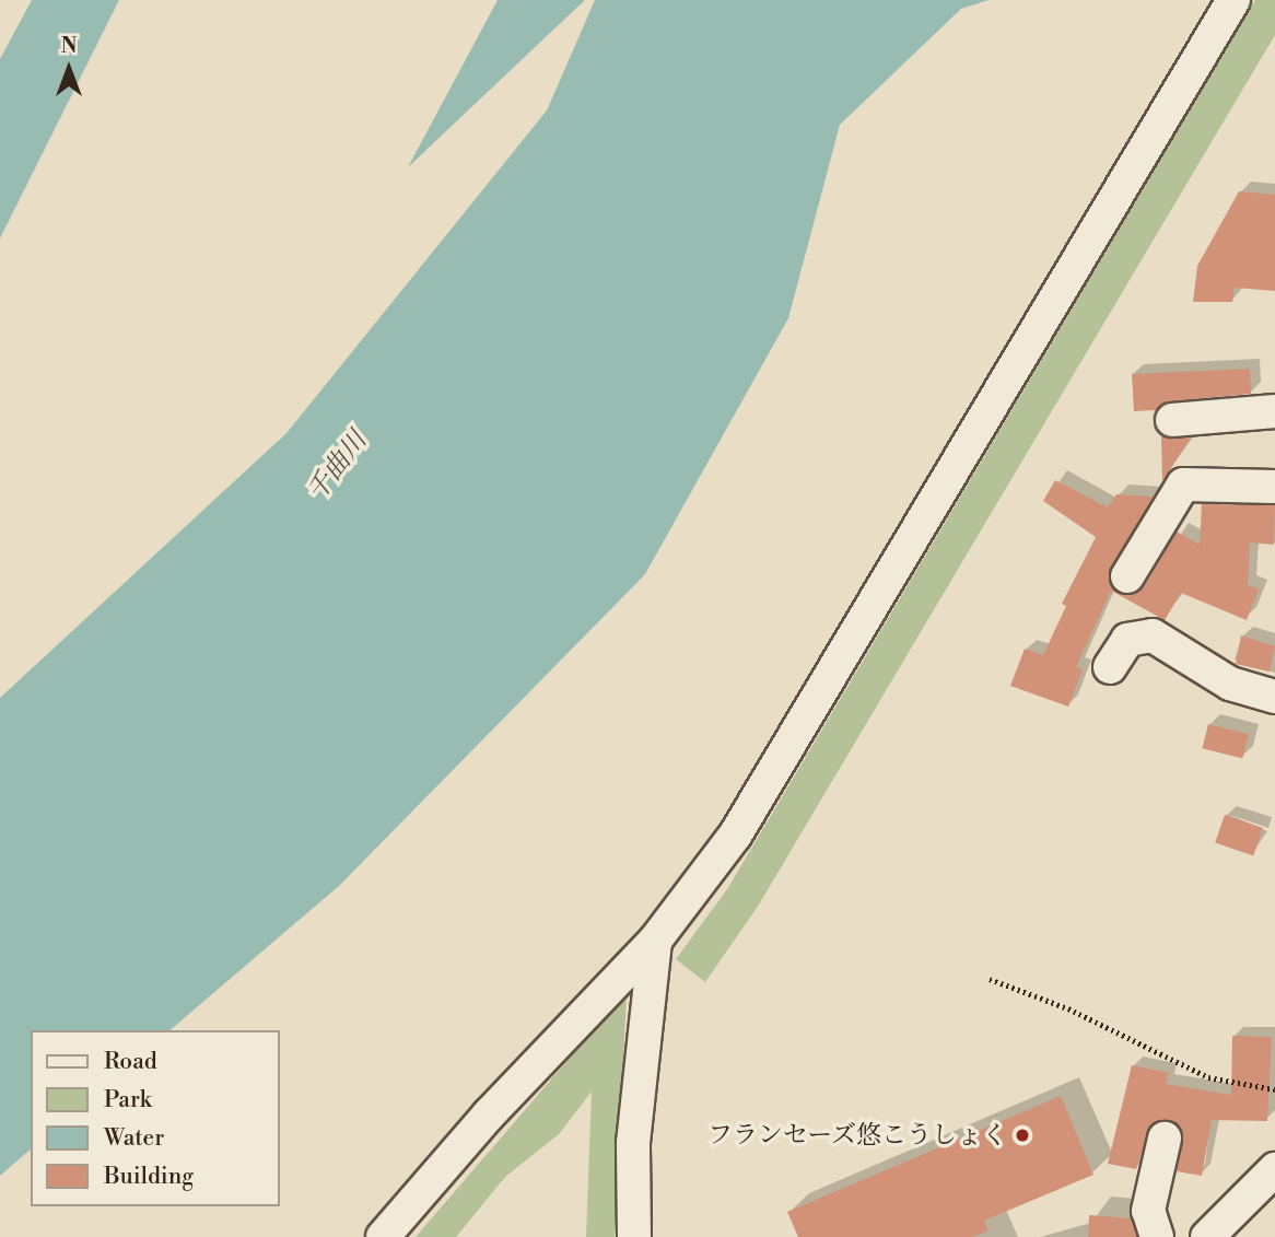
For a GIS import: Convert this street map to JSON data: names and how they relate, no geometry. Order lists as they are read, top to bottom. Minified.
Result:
{"water":["千曲川"],"places":["フランセーズ悠こうしょく"],"legend":["Road","Park","Water","Building"],"north":"top"}
